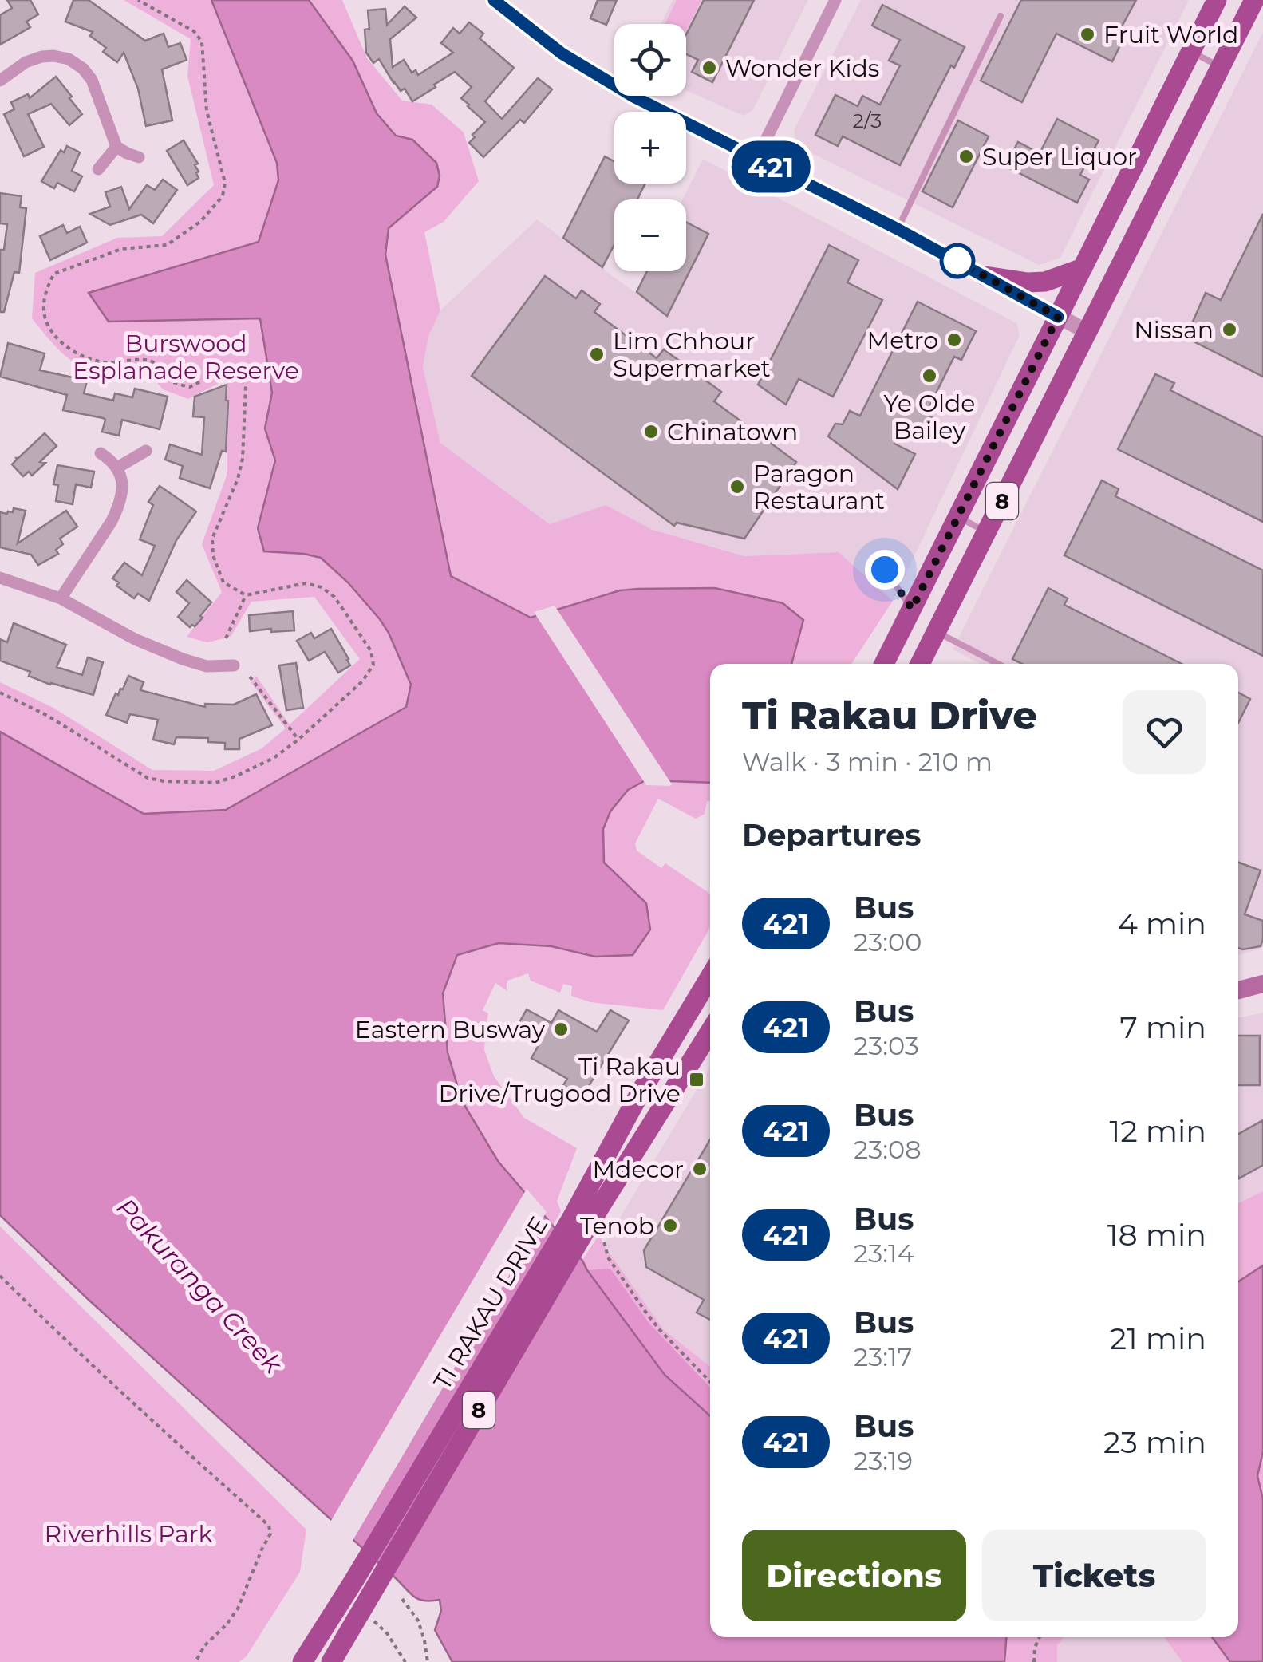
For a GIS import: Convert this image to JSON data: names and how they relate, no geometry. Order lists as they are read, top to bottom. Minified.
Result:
{"streets":{"main road":["8","TI RAKAU DRIVE"]},"water":["Pakuranga Creek"],"parks":["Burswood Esplanade Reserve","Riverhills Park"],"places":{"other":["Fruit World","Wonder Kids","Super Liquor","Nissan","Metro","Lim Chhour Supermarket","Ye Olde Bailey","Chinatown","Paragon Restaurant","Eastern Busway","Mdecor","Tenob"],"transit":["Ti Rakau Drive/Trugood Drive"]},"lines":["bus line 421"],"house_numbers":["2/3"],"page":{"on_map":"421","map_buttons":["+","−"],"heading":[["Ti Rakau Drive","Walk · 3 min · 210 m"],"Departures"],"list":[{"mark":"421","name":"Bus","note":"23:00","value":"4 min"},{"mark":"421","name":"Bus","note":"23:03","value":"7 min"},{"mark":"421","name":"Bus","note":"23:08","value":"12 min"},{"mark":"421","name":"Bus","note":"23:14","value":"18 min"},{"mark":"421","name":"Bus","note":"23:17","value":"21 min"},{"mark":"421","name":"Bus","note":"23:19","value":"23 min"}],"buttons":["Directions","Tickets"]}}
